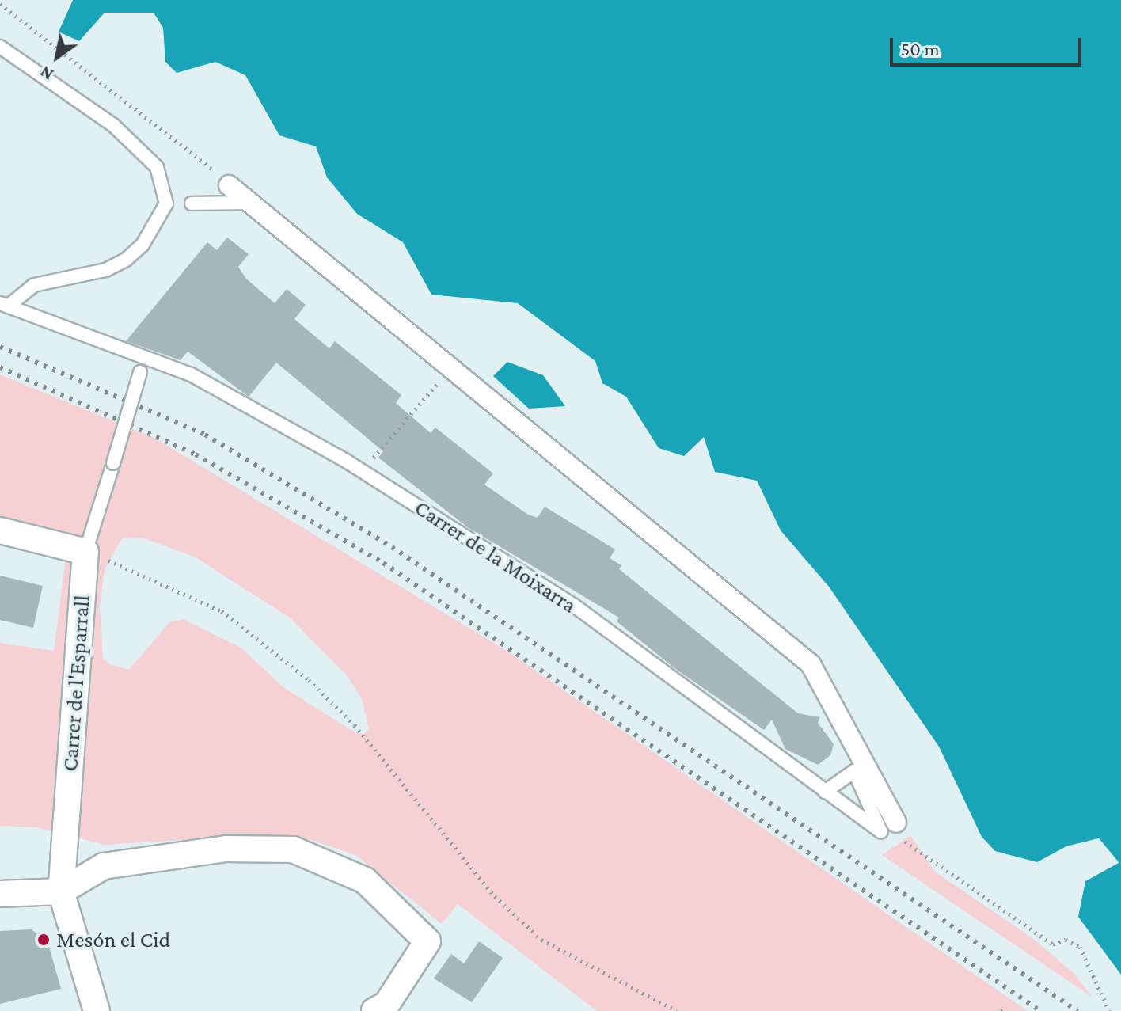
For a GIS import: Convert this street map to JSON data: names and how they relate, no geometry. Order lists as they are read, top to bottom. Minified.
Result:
{"streets":{"street":["Carrer de l'Esparrall"],"lane":["Carrer de la Moixarra"]},"crossings":[["Carrer de la Moixarra","Carrer de l'Esparrall"]],"places":["Mesón el Cid"],"scale_bar":"50 m","north":"bottom left"}
